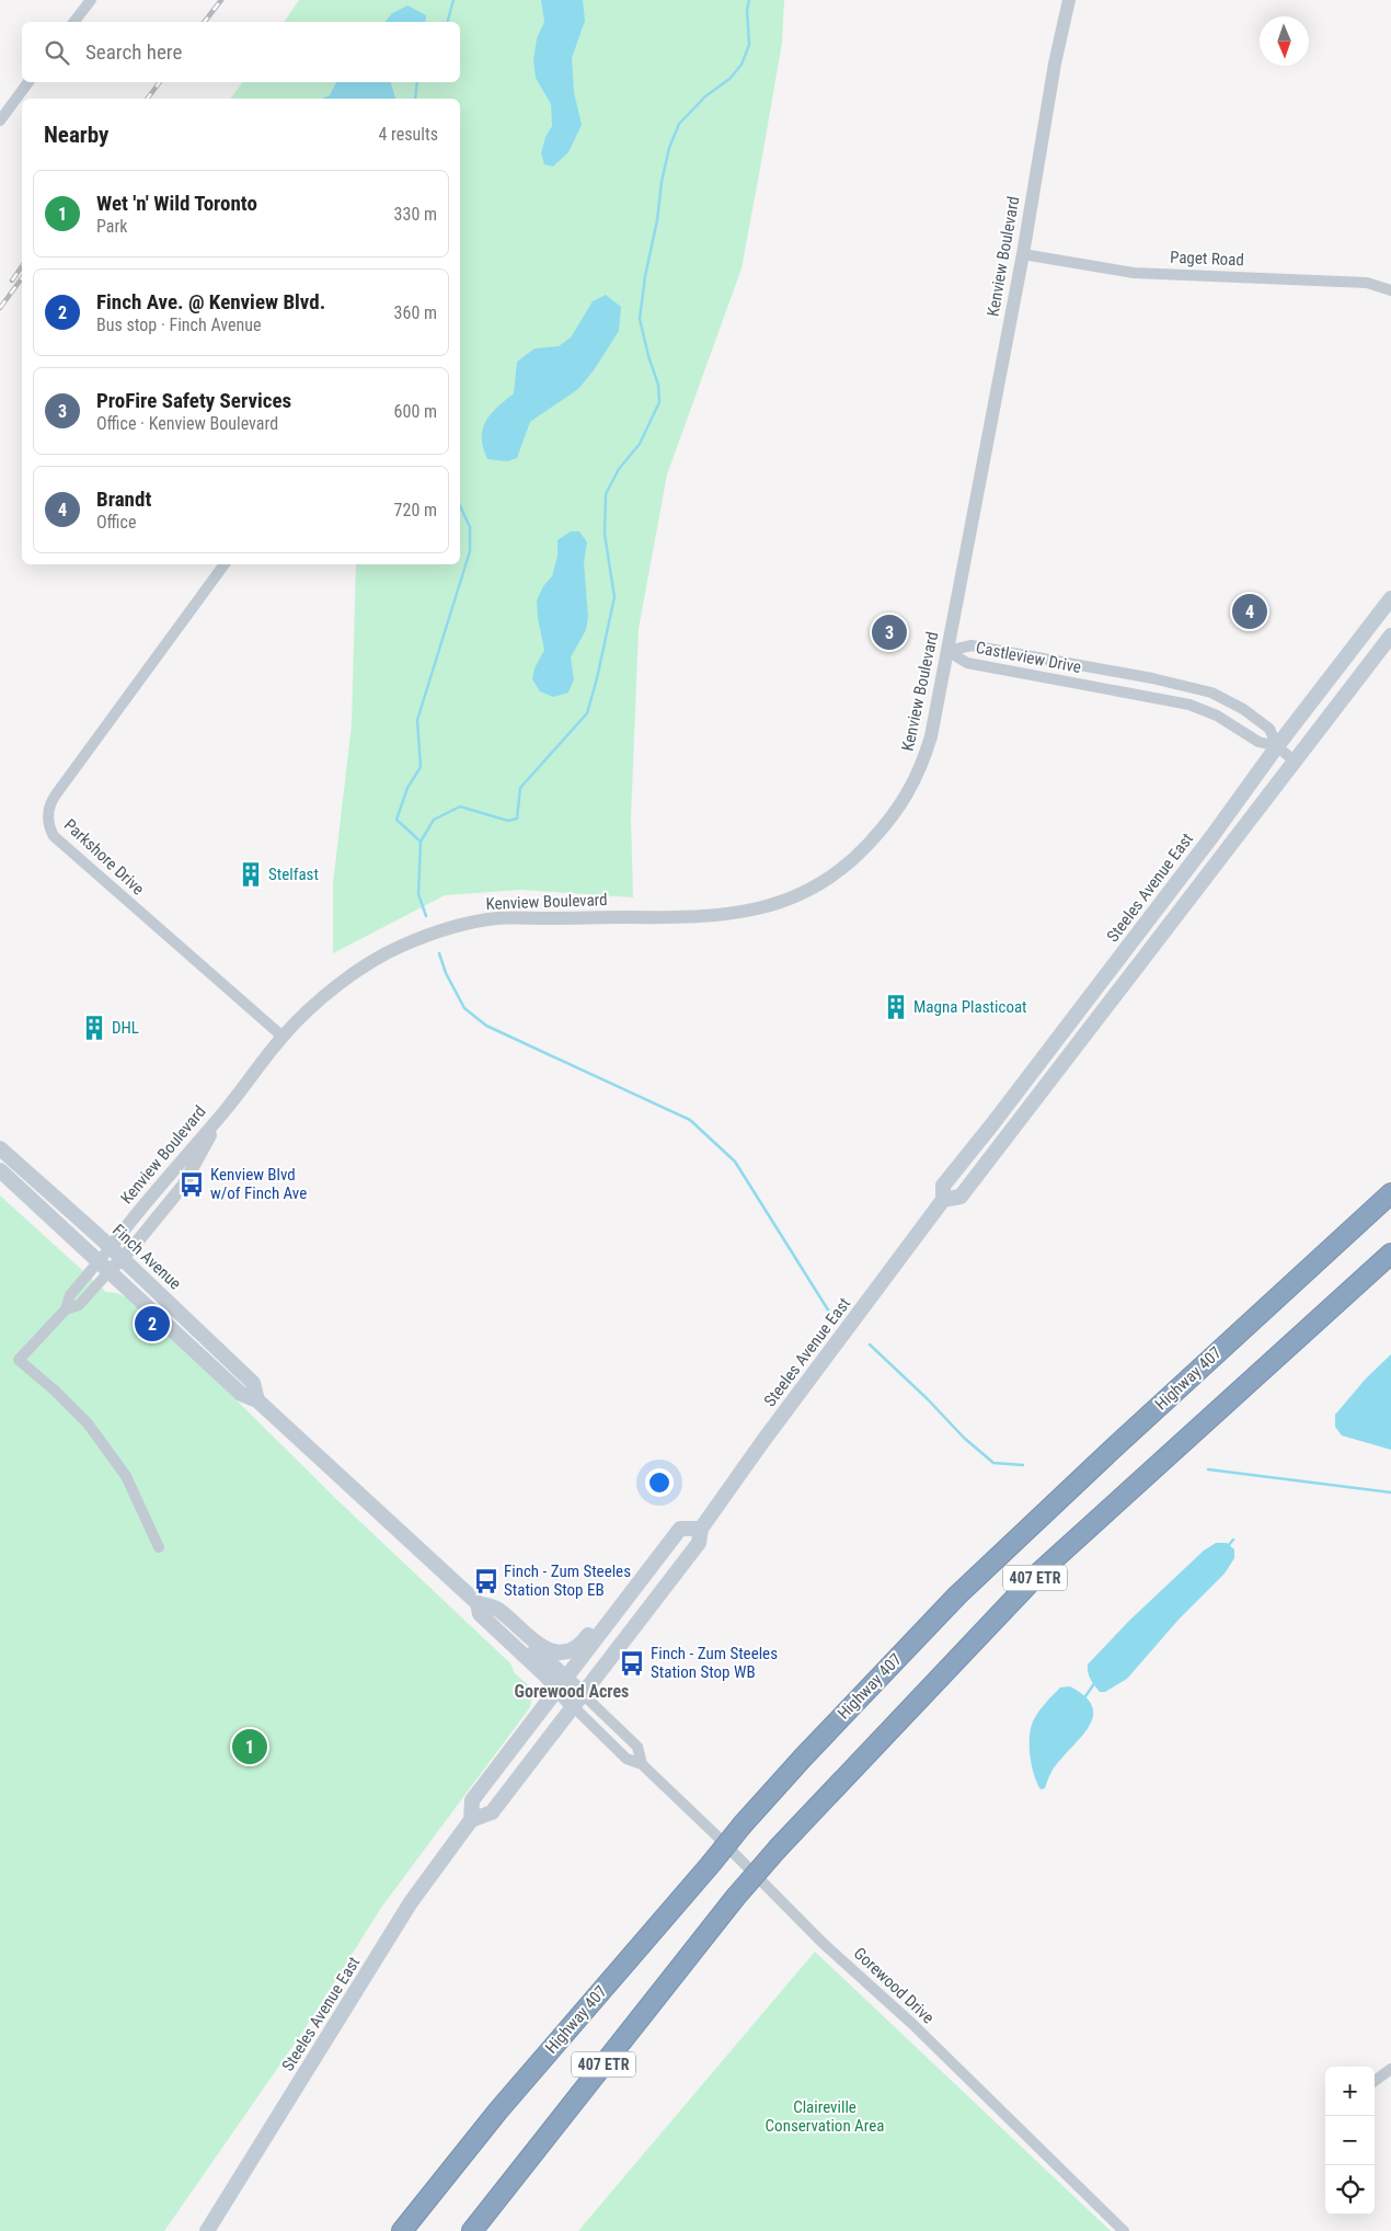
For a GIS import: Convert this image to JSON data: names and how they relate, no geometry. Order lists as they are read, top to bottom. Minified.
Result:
{"streets":{"highway":["Highway 407","407 ETR"],"main road":["Steeles Avenue East","Finch Avenue"],"street":["Kenview Boulevard","Paget Road","Castleview Drive","Parkshore Drive","Gorewood Drive"]},"crossings":[["Kenview Boulevard","Paget Road"],["Kenview Boulevard","Castleview Drive"],["Kenview Boulevard","Parkshore Drive"],["Kenview Boulevard","Finch Avenue"],["Castleview Drive","Steeles Avenue East"],["Steeles Avenue East","Finch Avenue"],["Steeles Avenue East","Gorewood Drive"],["Finch Avenue","Gorewood Drive"]],"districts":["Gorewood Acres"],"parks":["Claireville Conservation Area"],"places":{"building":["Stelfast","Magna Plasticoat","DHL"],"bus stop":["Kenview Blvd w/of Finch Ave","Finch - Zum Steeles Station Stop EB","Finch - Zum Steeles Station Stop WB"]},"north":"bottom","page":{"search":"Search here","heading":["Nearby","4 results"],"list":[{"mark":"1","name":"Wet 'n' Wild Toronto","note":"Park","value":"330 m"},{"mark":"2","name":"Finch Ave. @ Kenview Blvd.","note":"Bus stop · Finch Avenue","value":"360 m"},{"mark":"3","name":"ProFire Safety Services","note":"Office · Kenview Boulevard","value":"600 m"},{"mark":"4","name":"Brandt","note":"Office","value":"720 m"}],"pins":["4","3","2","1"],"map_buttons":["+","−"]}}
